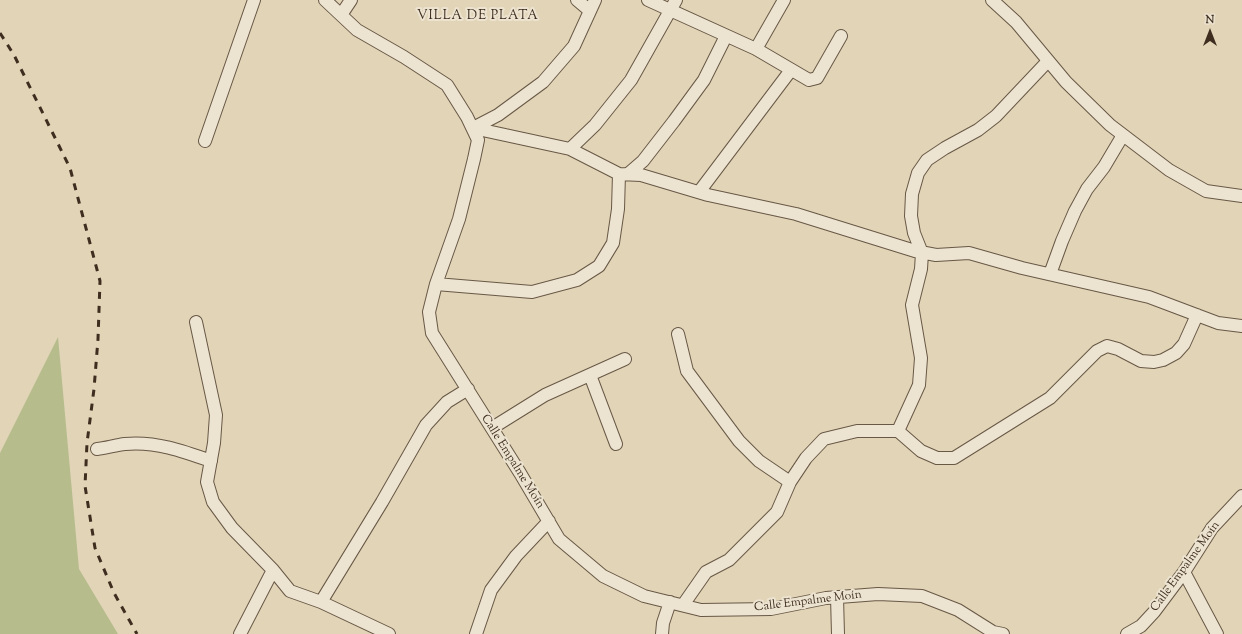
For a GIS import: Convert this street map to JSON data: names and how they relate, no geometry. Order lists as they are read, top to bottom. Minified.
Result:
{"streets":{"street":["Calle Empalme Moín"]},"districts":["VILLA DE PLATA"],"north":"top"}
